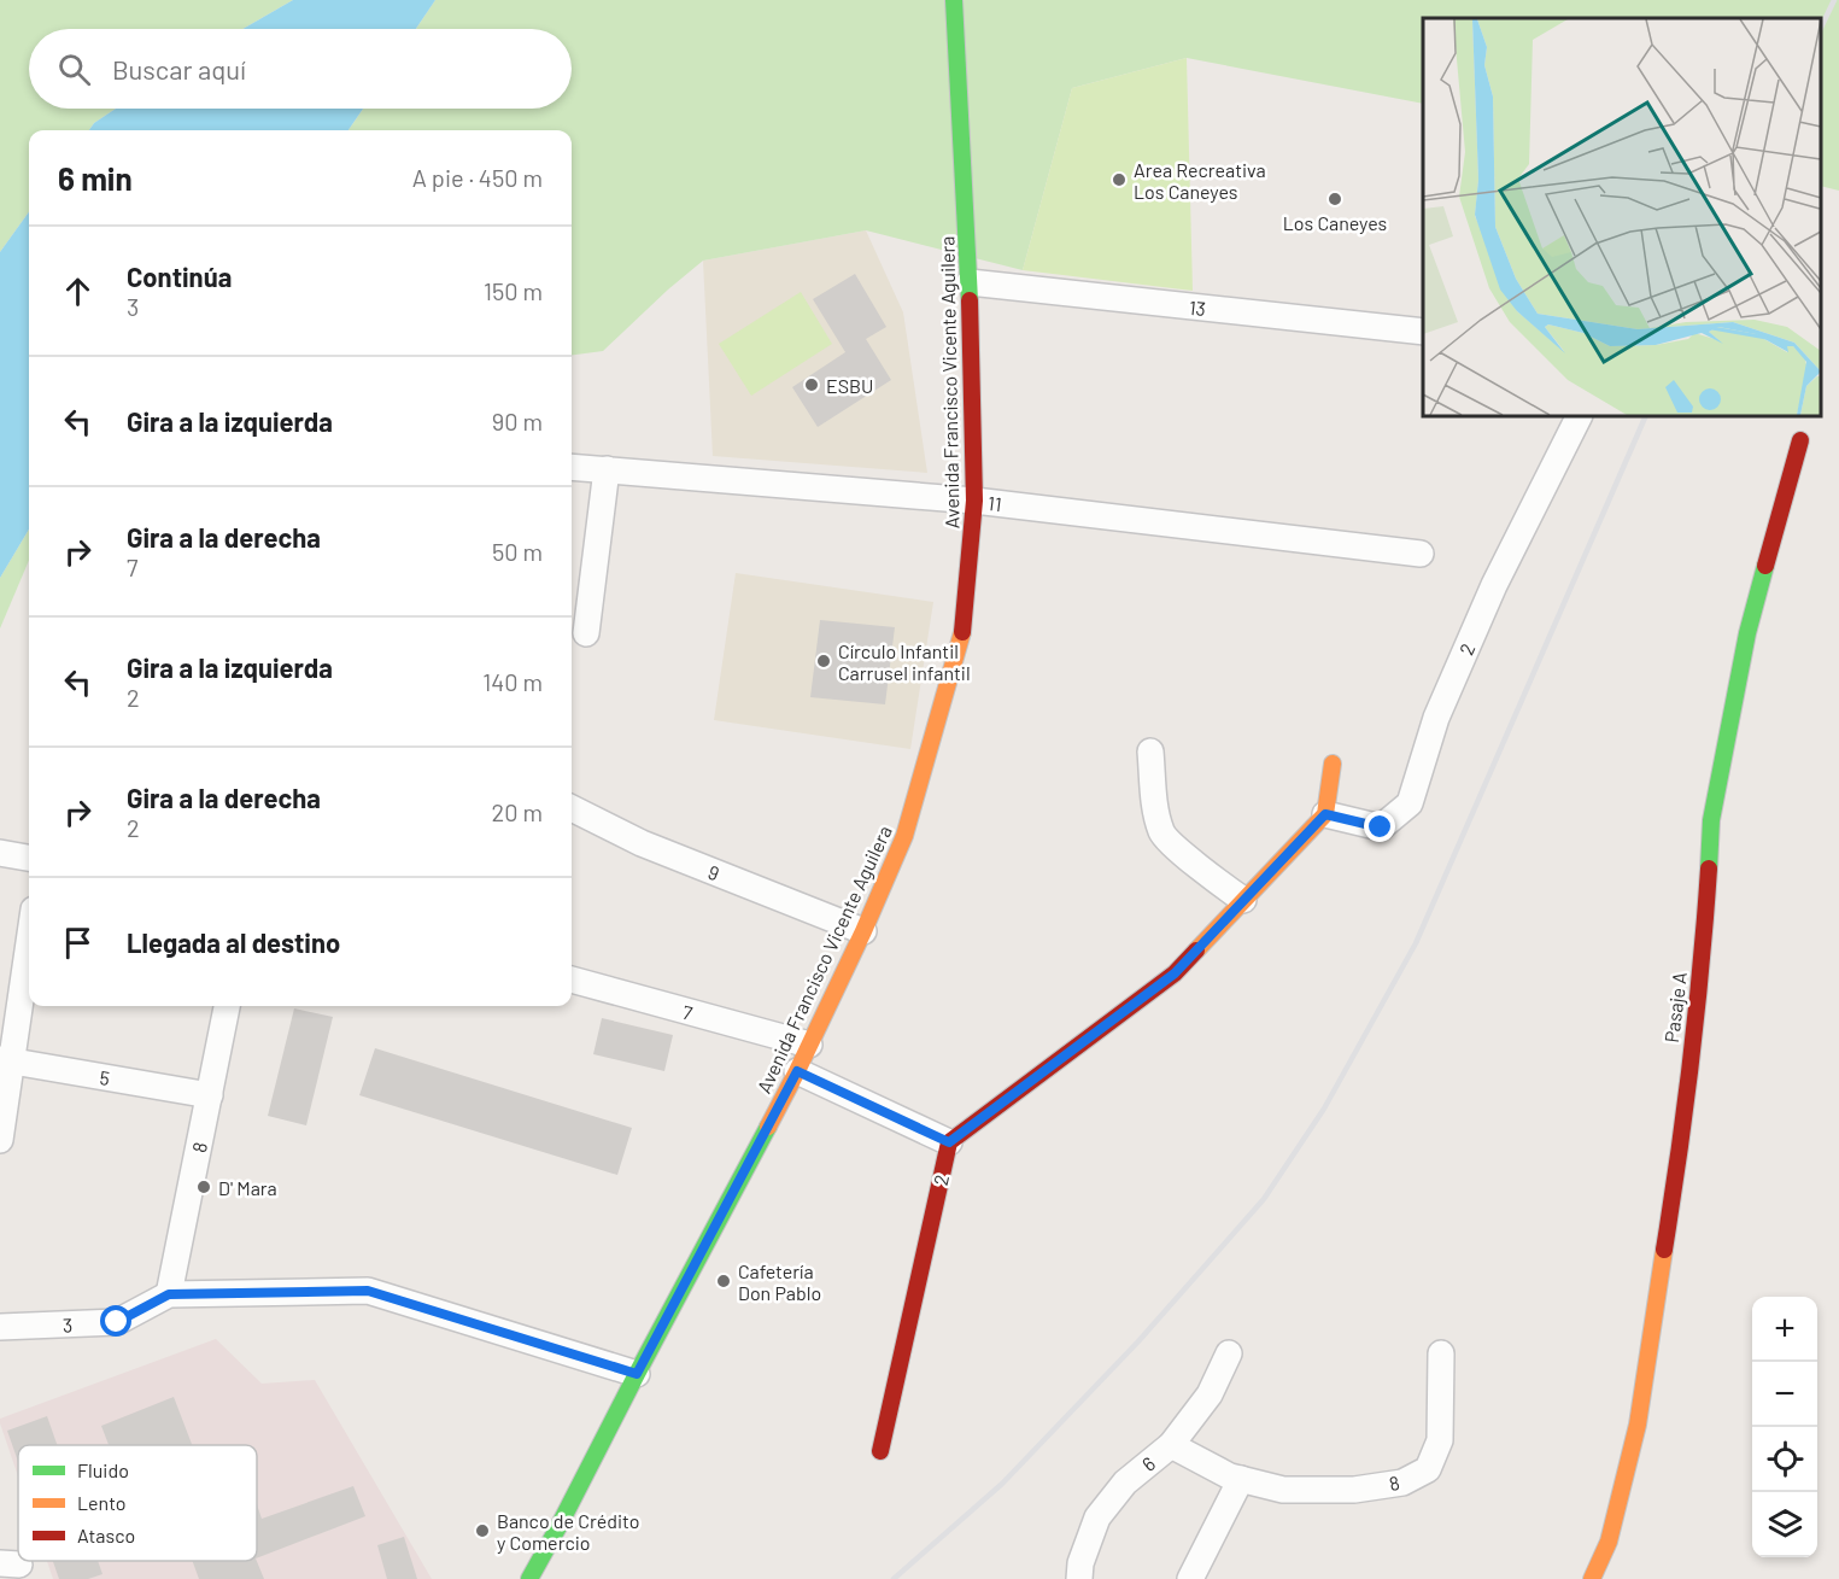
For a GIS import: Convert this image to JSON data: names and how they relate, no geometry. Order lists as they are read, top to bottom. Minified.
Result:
{"streets":{"street":["13","Avenida Francisco Vicente Aguilera","11","2","9","Pasaje A","7","5","8","3","6"]},"crossings":[["13","Avenida Francisco Vicente Aguilera"],["Avenida Francisco Vicente Aguilera","11"],["Avenida Francisco Vicente Aguilera","9"],["Avenida Francisco Vicente Aguilera","7"],["Avenida Francisco Vicente Aguilera","3"],["5","8"],["8","3"],["8","6"]],"places":["Area Recreativa Los Caneyes","Los Caneyes","ESBU","Círculo Infantil Carrusel infantil","D' Mara","Cafetería Don Pablo","Banco de Crédito y Comercio"],"legend":["Fluido","Lento","Atasco"],"page":{"search":"Buscar aquí","heading":["6 min","A pie · 450 m"],"list":[["Continúa","3","150 m"],["Gira a la izquierda","90 m"],["Gira a la derecha","7","50 m"],["Gira a la izquierda","2","140 m"],["Gira a la derecha","2","20 m"],"Llegada al destino"],"map_buttons":["+","−"]}}
